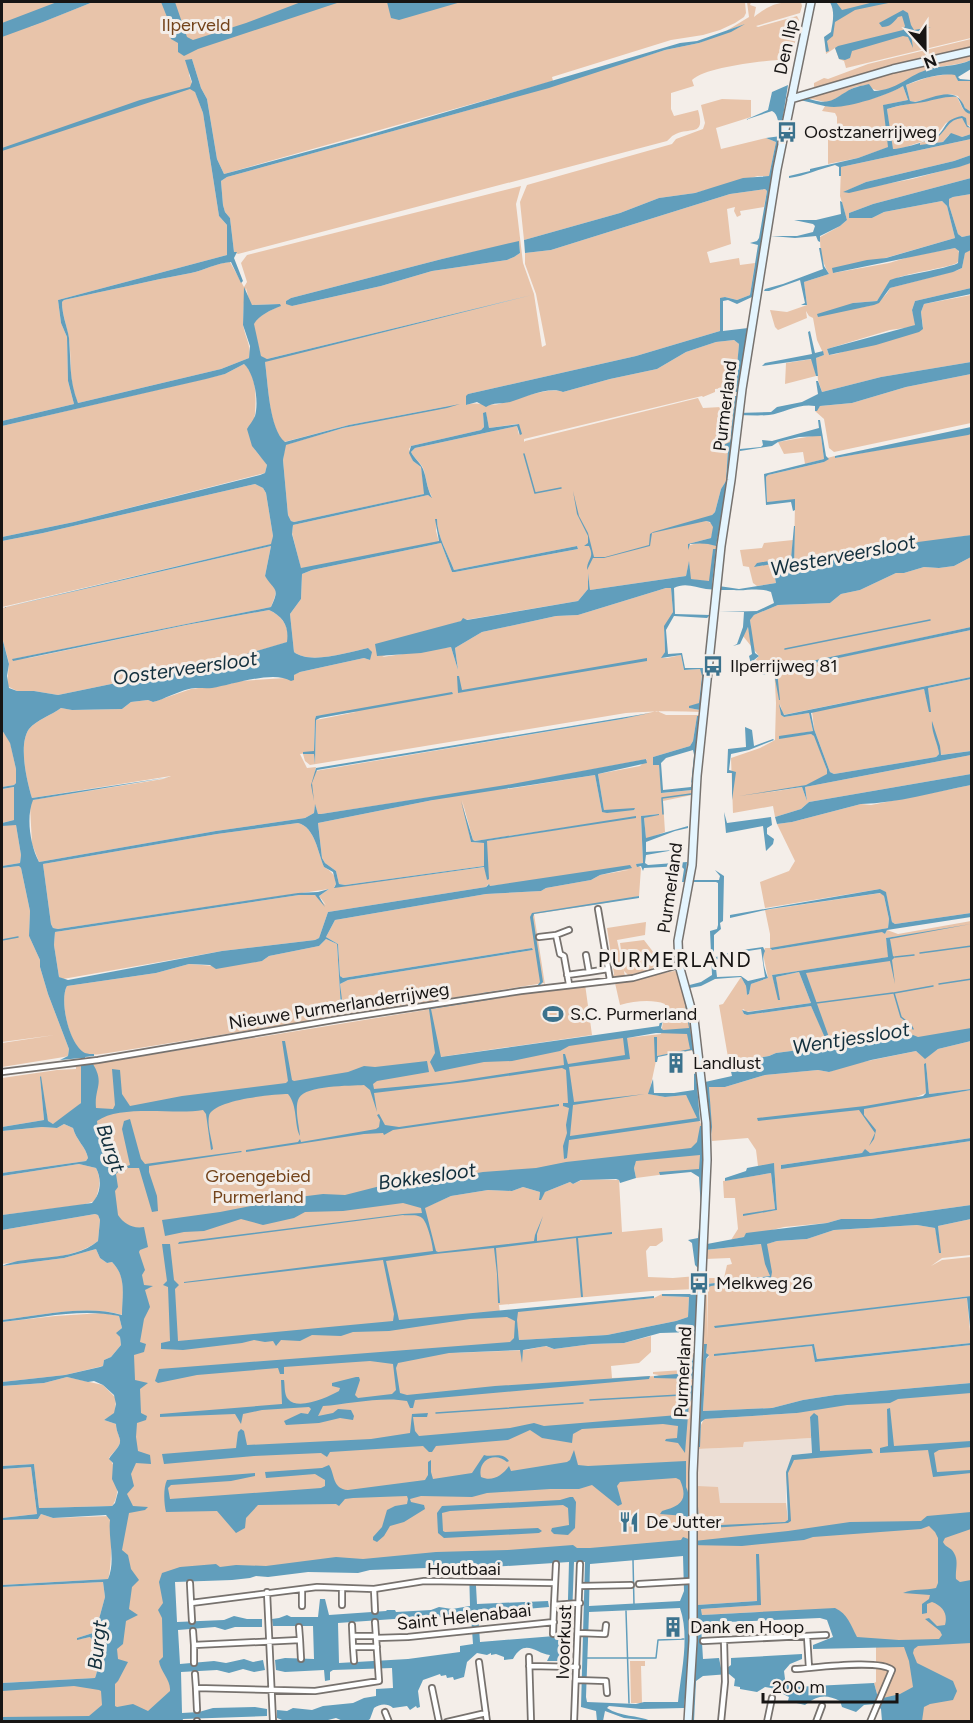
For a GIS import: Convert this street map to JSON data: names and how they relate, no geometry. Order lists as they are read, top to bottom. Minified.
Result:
{"streets":{"street":["Den Ilp","Purmerland","Nieuwe Purmerlanderrijweg","Houtbaai","Saint Helenabaai","Ivoorkust"]},"crossings":[["Den Ilp","Purmerland"],["Purmerland","Nieuwe Purmerlanderrijweg"]],"districts":["PURMERLAND"],"water":["Westerveersloot","Oosterveersloot","Wentjessloot","Burgt","Bokkesloot"],"parks":["Ilperveld","Groengebied Purmerland"],"places":{"bus stop":["Oostzanerrijweg","Ilperrijweg 81","Melkweg 26"],"sports":["S.C. Purmerland"],"building":["Landlust","Dank en Hoop"],"restaurant":["De Jutter"]},"scale_bar":"200 m","north":"bottom"}
